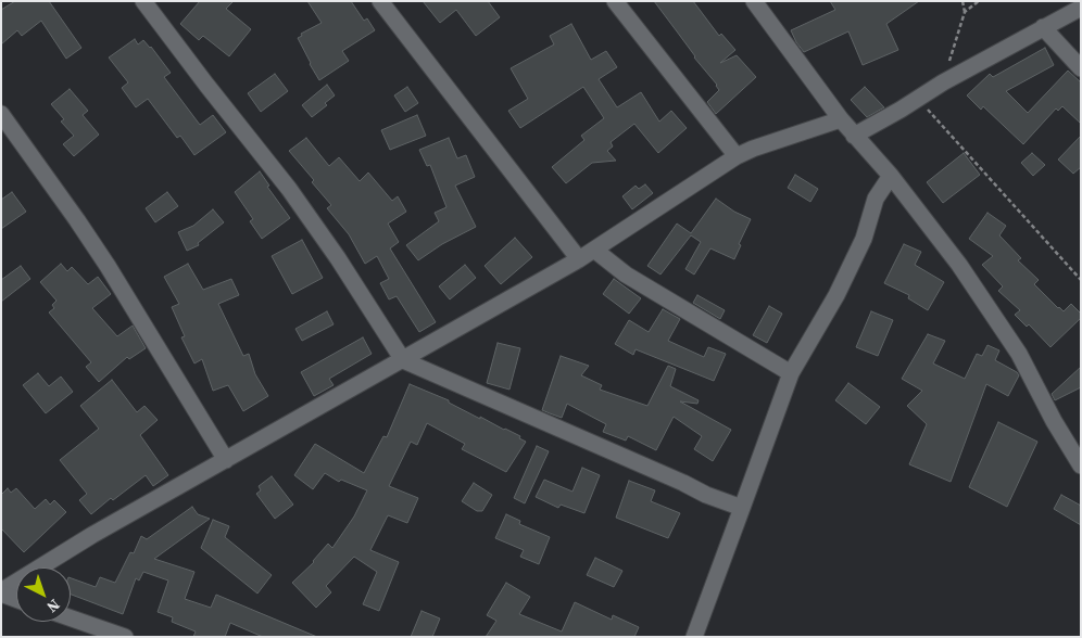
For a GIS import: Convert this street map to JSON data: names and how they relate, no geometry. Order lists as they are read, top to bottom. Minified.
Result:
{"north":"bottom right"}
